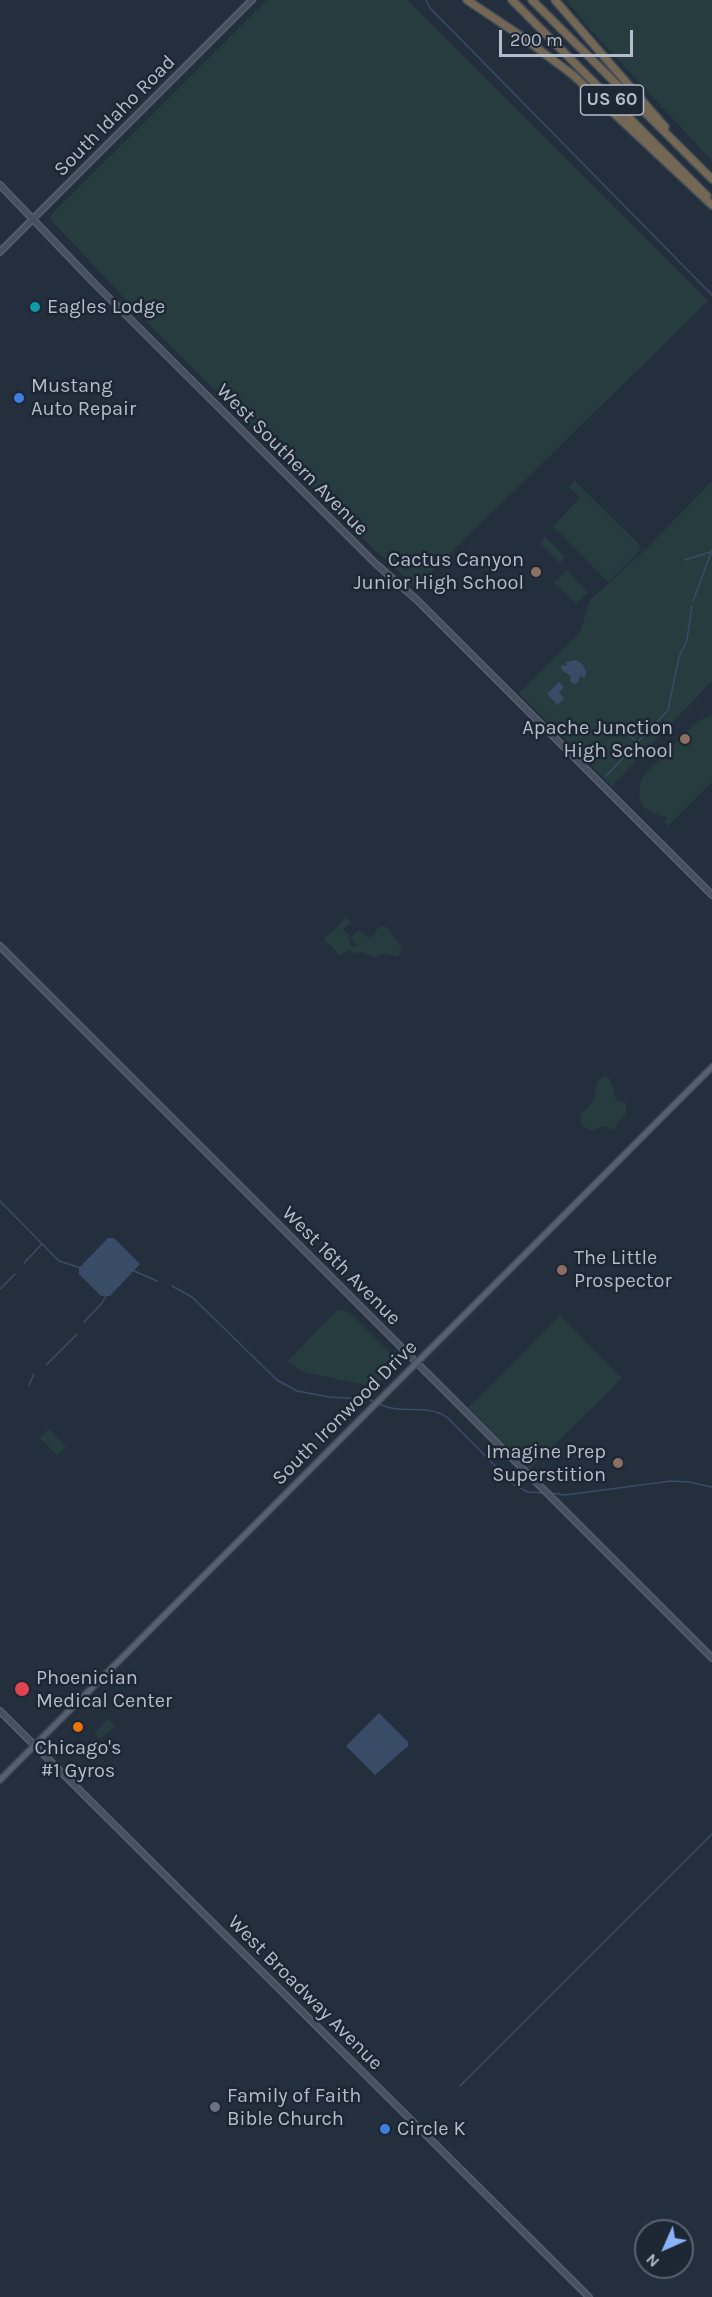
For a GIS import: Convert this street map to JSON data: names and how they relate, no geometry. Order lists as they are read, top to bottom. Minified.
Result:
{"streets":{"highway":["US 60"],"main road":["South Idaho Road","West Southern Avenue","West 16th Avenue","South Ironwood Drive","West Broadway Avenue"]},"crossings":[["South Idaho Road","West Southern Avenue"],["West 16th Avenue","South Ironwood Drive"],["South Ironwood Drive","West Broadway Avenue"]],"places":["Eagles Lodge","Mustang Auto Repair","Cactus Canyon Junior High School","Apache Junction High School","The Little Prospector","Imagine Prep Superstition","Phoenician Medical Center","Chicago's #1 Gyros","Family of Faith Bible Church","Circle K"],"scale_bar":"200 m","north":"bottom left"}
